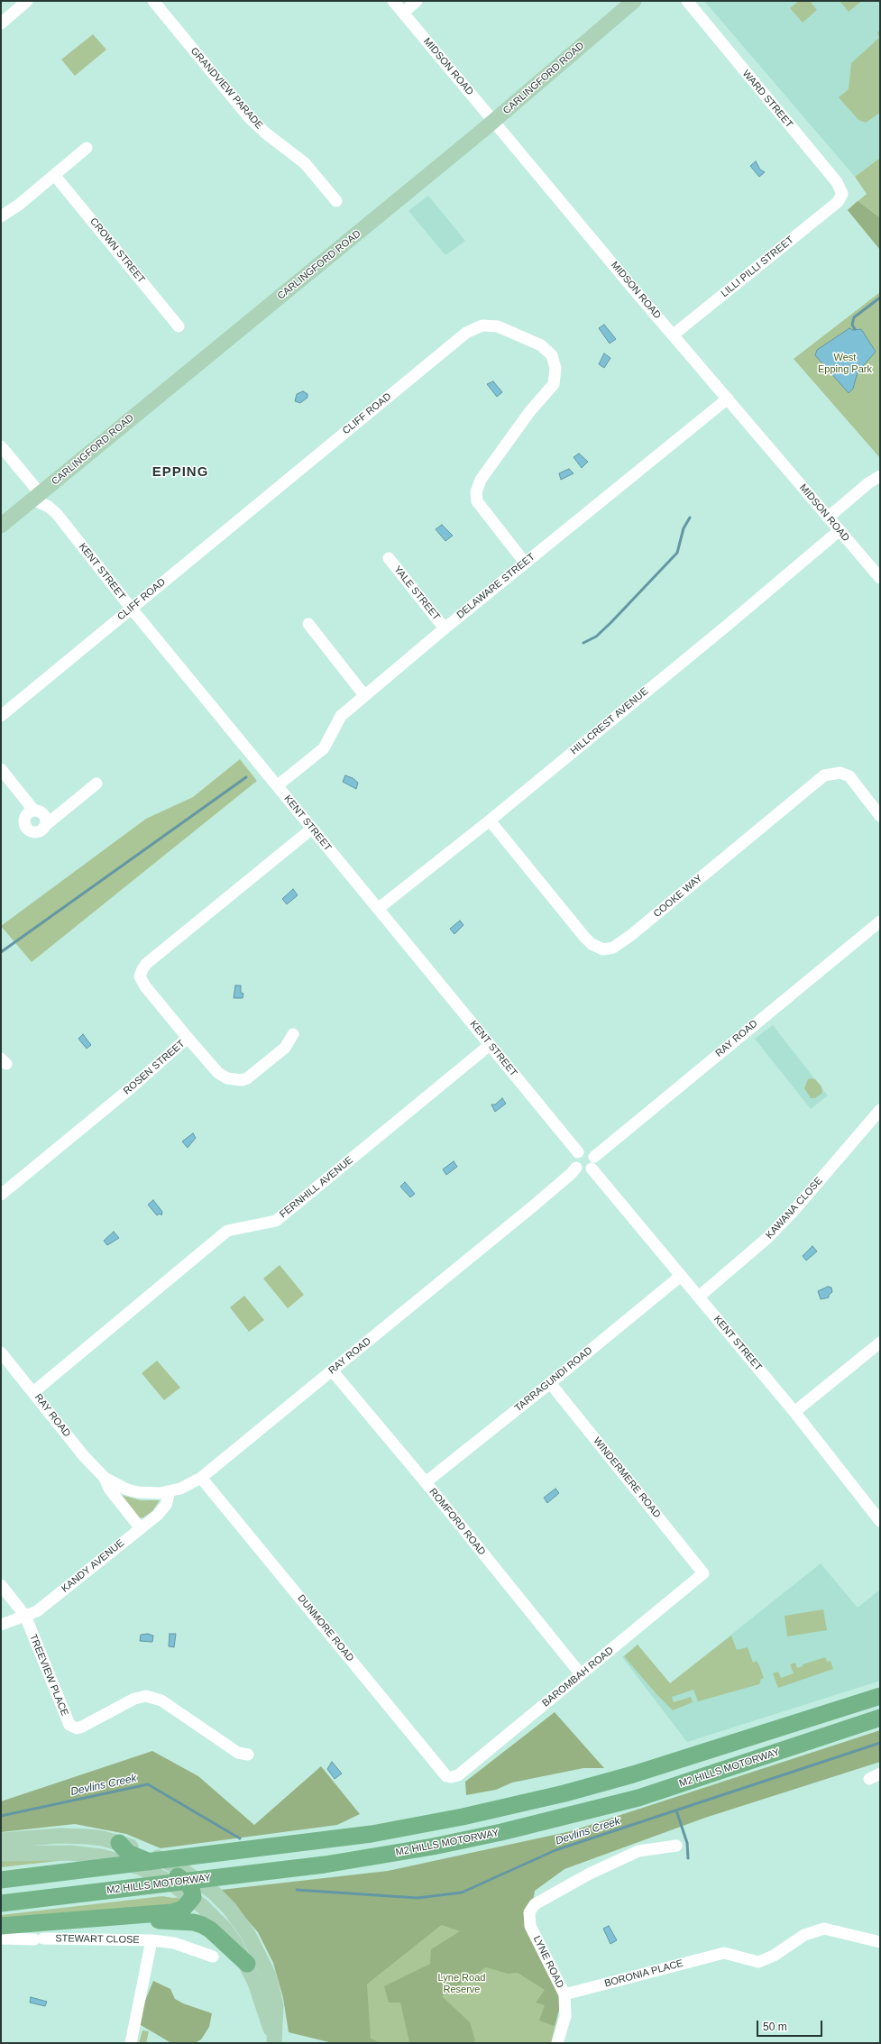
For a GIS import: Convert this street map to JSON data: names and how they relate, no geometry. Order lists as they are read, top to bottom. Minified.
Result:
{"streets":{"highway":["M2 HILLS MOTORWAY"],"main road":["CARLINGFORD ROAD"],"street":["MIDSON ROAD","GRANDVIEW PARADE","WARD STREET","CROWN STREET","LILLI PILLI STREET","CLIFF ROAD","KENT STREET","DELAWARE STREET","YALE STREET","HILLCREST AVENUE","COOKE WAY","RAY ROAD","ROSEN STREET","FERNHILL AVENUE","KAWANA CLOSE","TARRAGUNDI ROAD","WINDERMERE ROAD","ROMFORD ROAD","KANDY AVENUE","DUNMORE ROAD","TREEVIEW PLACE","BAROMBAH ROAD","STEWART CLOSE","LYNE ROAD","BORONIA PLACE"]},"crossings":[["MIDSON ROAD","CARLINGFORD ROAD"],["MIDSON ROAD","LILLI PILLI STREET"],["MIDSON ROAD","DELAWARE STREET"],["MIDSON ROAD","HILLCREST AVENUE"],["CARLINGFORD ROAD","KENT STREET"],["WARD STREET","LILLI PILLI STREET"],["CLIFF ROAD","KENT STREET"],["CLIFF ROAD","DELAWARE STREET"],["KENT STREET","DELAWARE STREET"],["KENT STREET","HILLCREST AVENUE"],["KENT STREET","RAY ROAD"],["KENT STREET","ROSEN STREET"],["KENT STREET","FERNHILL AVENUE"],["KENT STREET","KAWANA CLOSE"],["KENT STREET","TARRAGUNDI ROAD"],["DELAWARE STREET","YALE STREET"],["HILLCREST AVENUE","COOKE WAY"],["RAY ROAD","FERNHILL AVENUE"],["RAY ROAD","ROMFORD ROAD"],["RAY ROAD","KANDY AVENUE"],["RAY ROAD","DUNMORE ROAD"],["TARRAGUNDI ROAD","WINDERMERE ROAD"],["TARRAGUNDI ROAD","ROMFORD ROAD"],["WINDERMERE ROAD","BAROMBAH ROAD"],["ROMFORD ROAD","BAROMBAH ROAD"],["KANDY AVENUE","TREEVIEW PLACE"],["DUNMORE ROAD","BAROMBAH ROAD"],["LYNE ROAD","BORONIA PLACE"]],"districts":["EPPING"],"water":["Devlins Creek"],"parks":["West Epping Park","Lyne Road Reserve"],"scale_bar":"50 m"}
